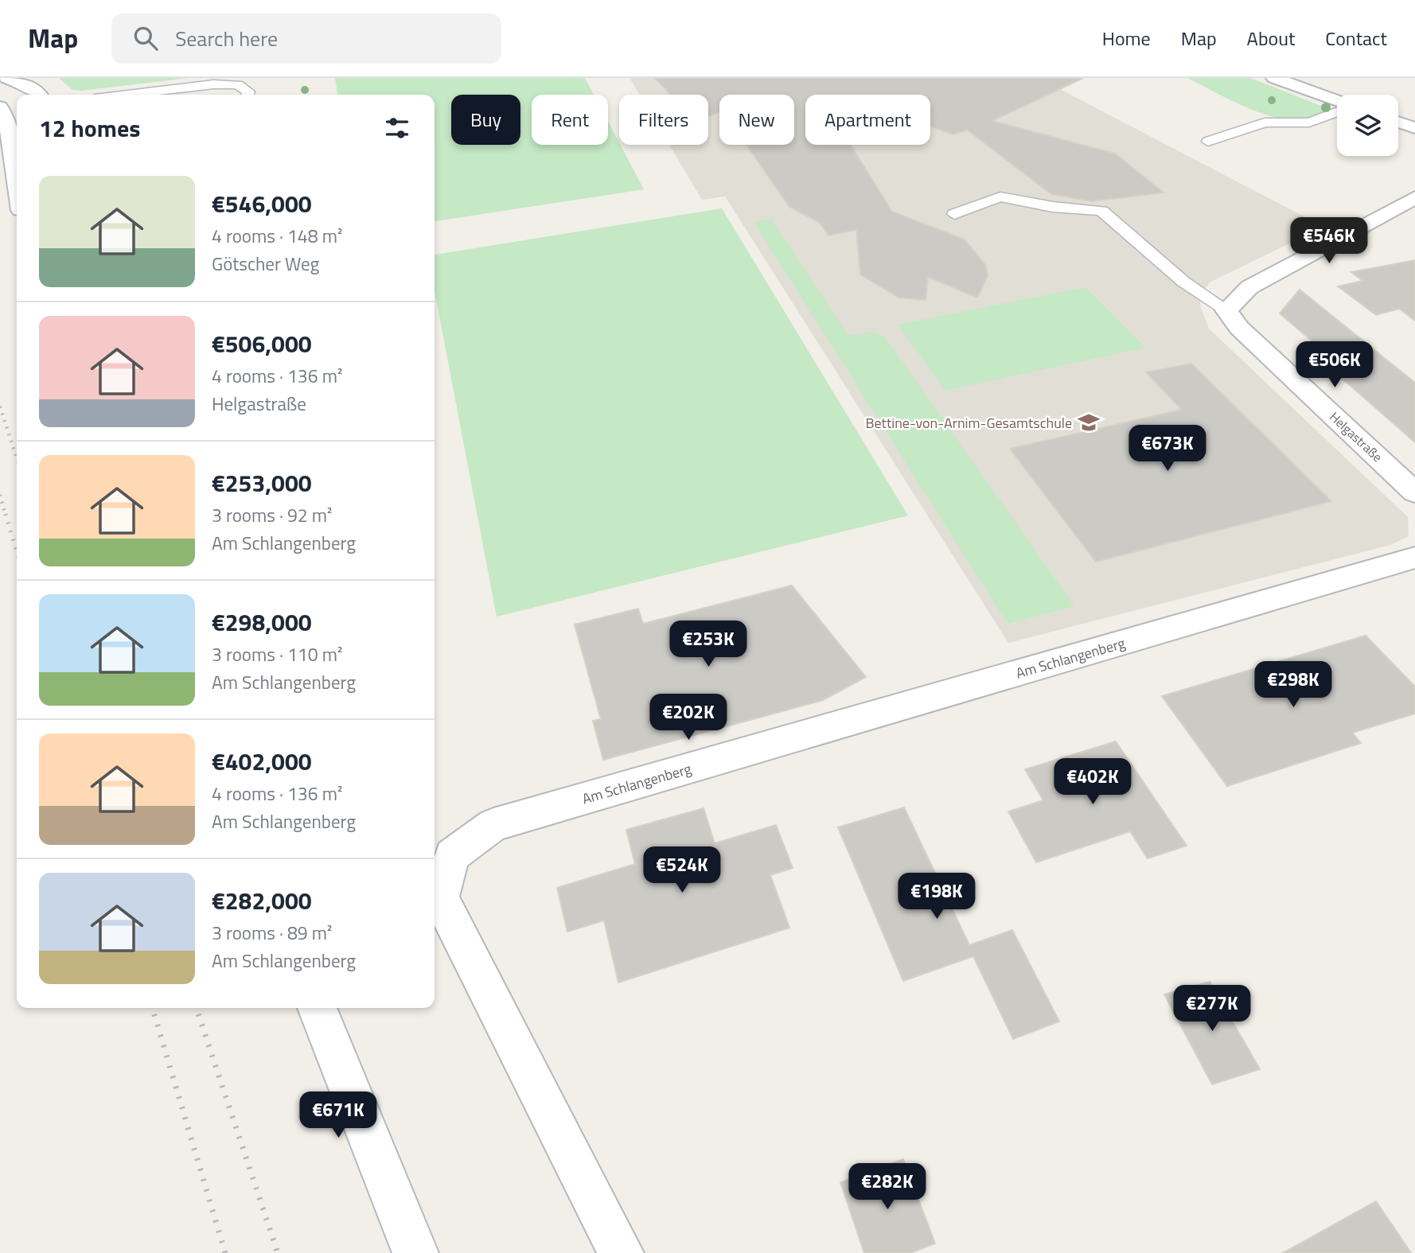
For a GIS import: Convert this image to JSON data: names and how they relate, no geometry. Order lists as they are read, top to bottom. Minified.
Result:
{"streets":{"street":["Helgastraße","Am Schlangenberg"]},"places":{"school or university":["Bettine-von-Arnim-Gesamtschule"]},"page":{"header":"Map","search":"Search here","nav":["Home","Map","About","Contact"],"chip":["Buy","Rent","Filters","New","Apartment"],"heading":"12 homes","list":[{"name":"€546,000","note":"4 rooms · 148 m² · Götscher Weg"},{"name":"€506,000","note":"4 rooms · 136 m² · Helgastraße"},{"name":"€253,000","note":"3 rooms · 92 m² · Am Schlangenberg"},{"name":"€298,000","note":"3 rooms · 110 m² · Am Schlangenberg"},{"name":"€402,000","note":"4 rooms · 136 m² · Am Schlangenberg"},{"name":"€282,000","note":"3 rooms · 89 m² · Am Schlangenberg"}],"price":["€546K","€506K","€673K","€253K","€298K","€202K","€402K","€524K","€198K","€277K","€671K","€282K"]}}
